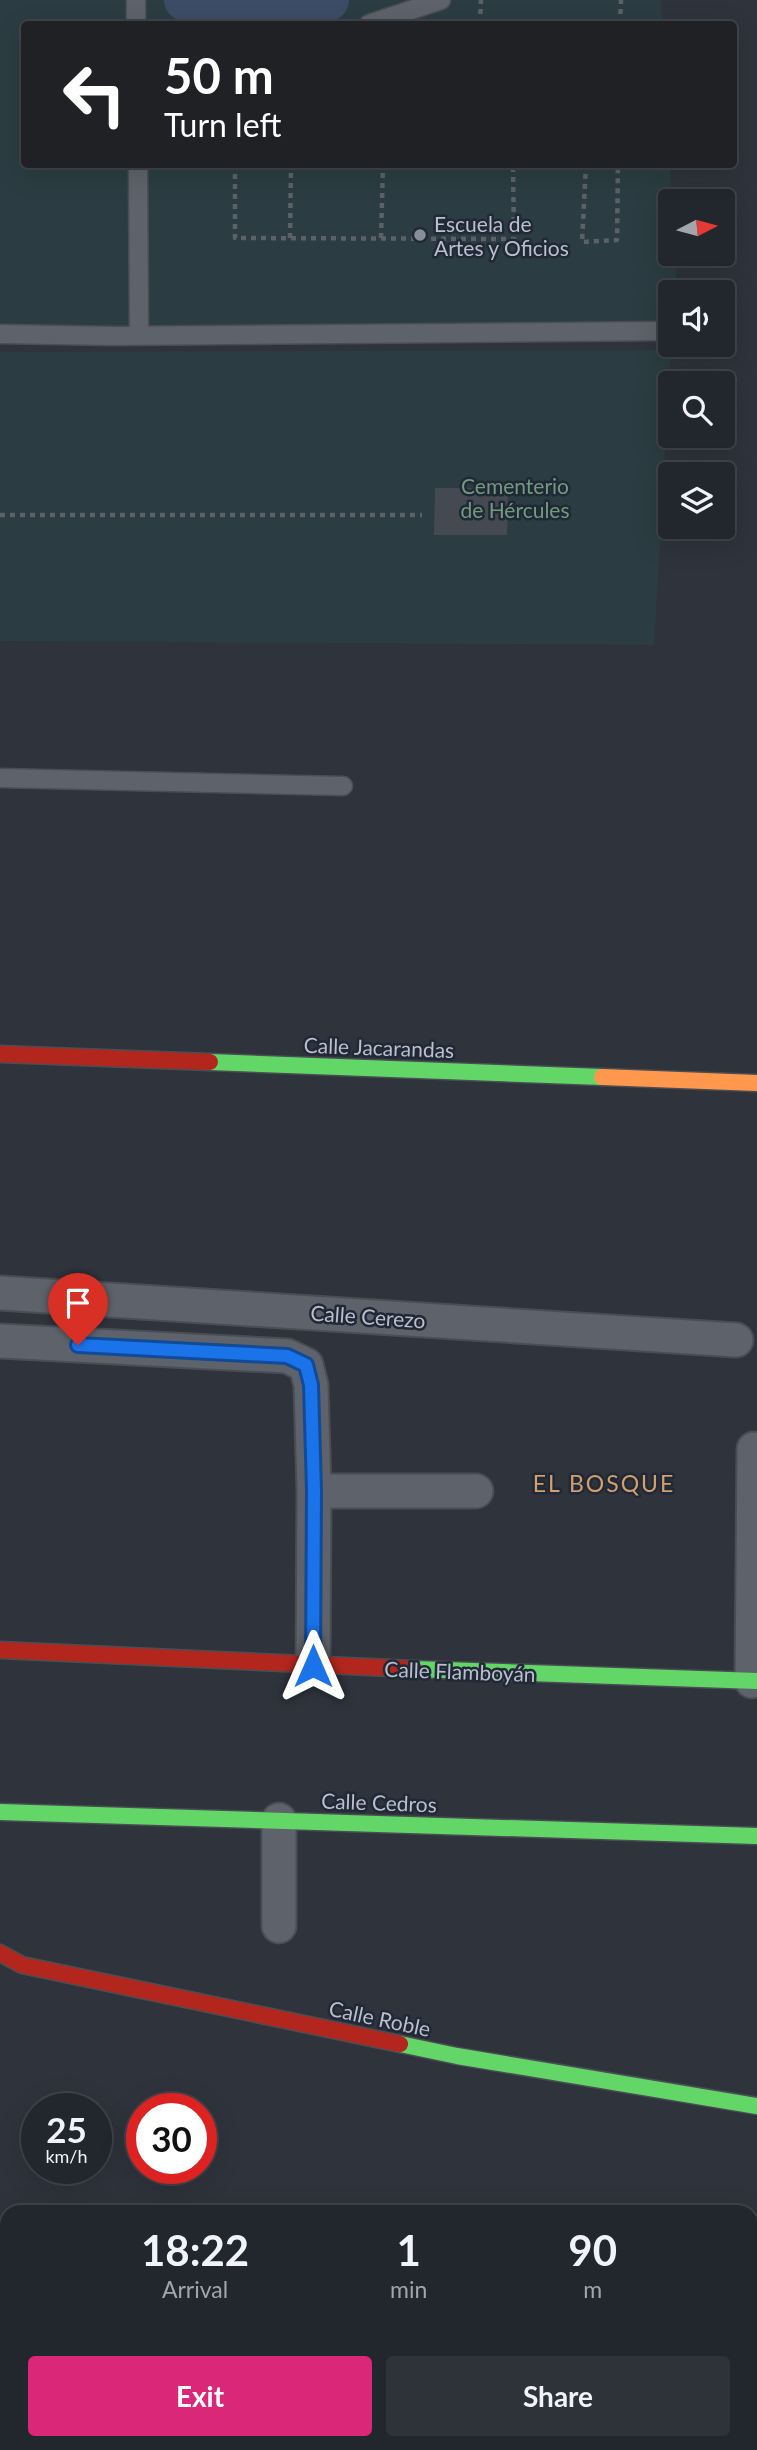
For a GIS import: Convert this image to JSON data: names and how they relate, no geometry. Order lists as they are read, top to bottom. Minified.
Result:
{"streets":{"street":["Calle Jacarandas","Calle Cerezo","Calle Flamboyán","Calle Cedros","Calle Roble"]},"districts":["EL BOSQUE"],"parks":["Cementerio de Hércules"],"places":["Escuela de Artes y Oficios"],"north":"right","page":{"turn":["50 m","Turn left"],"speed":"25 km/h","limit":"30","eta":["18:22","Arrival","1","min","90","m"],"buttons":["Exit","Share"]}}
